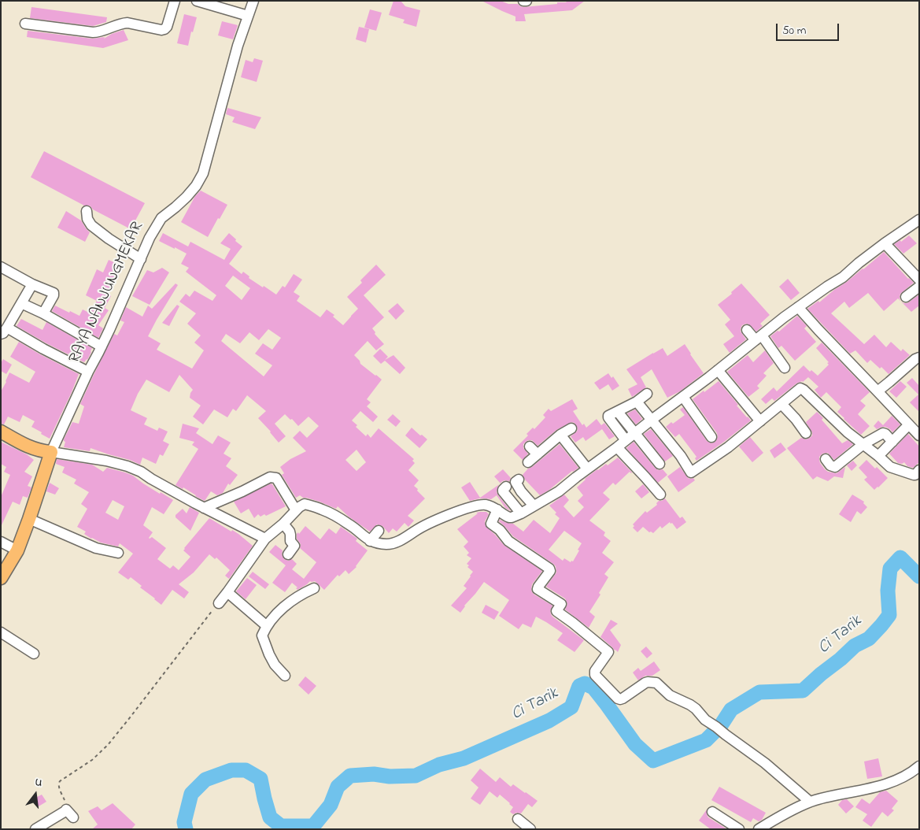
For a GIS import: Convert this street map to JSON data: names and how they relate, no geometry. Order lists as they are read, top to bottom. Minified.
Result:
{"streets":{"main road":["RAYA NANJUNGMEKAR"]},"water":["Ci Tarik"],"scale_bar":"50 m","north":"top"}
